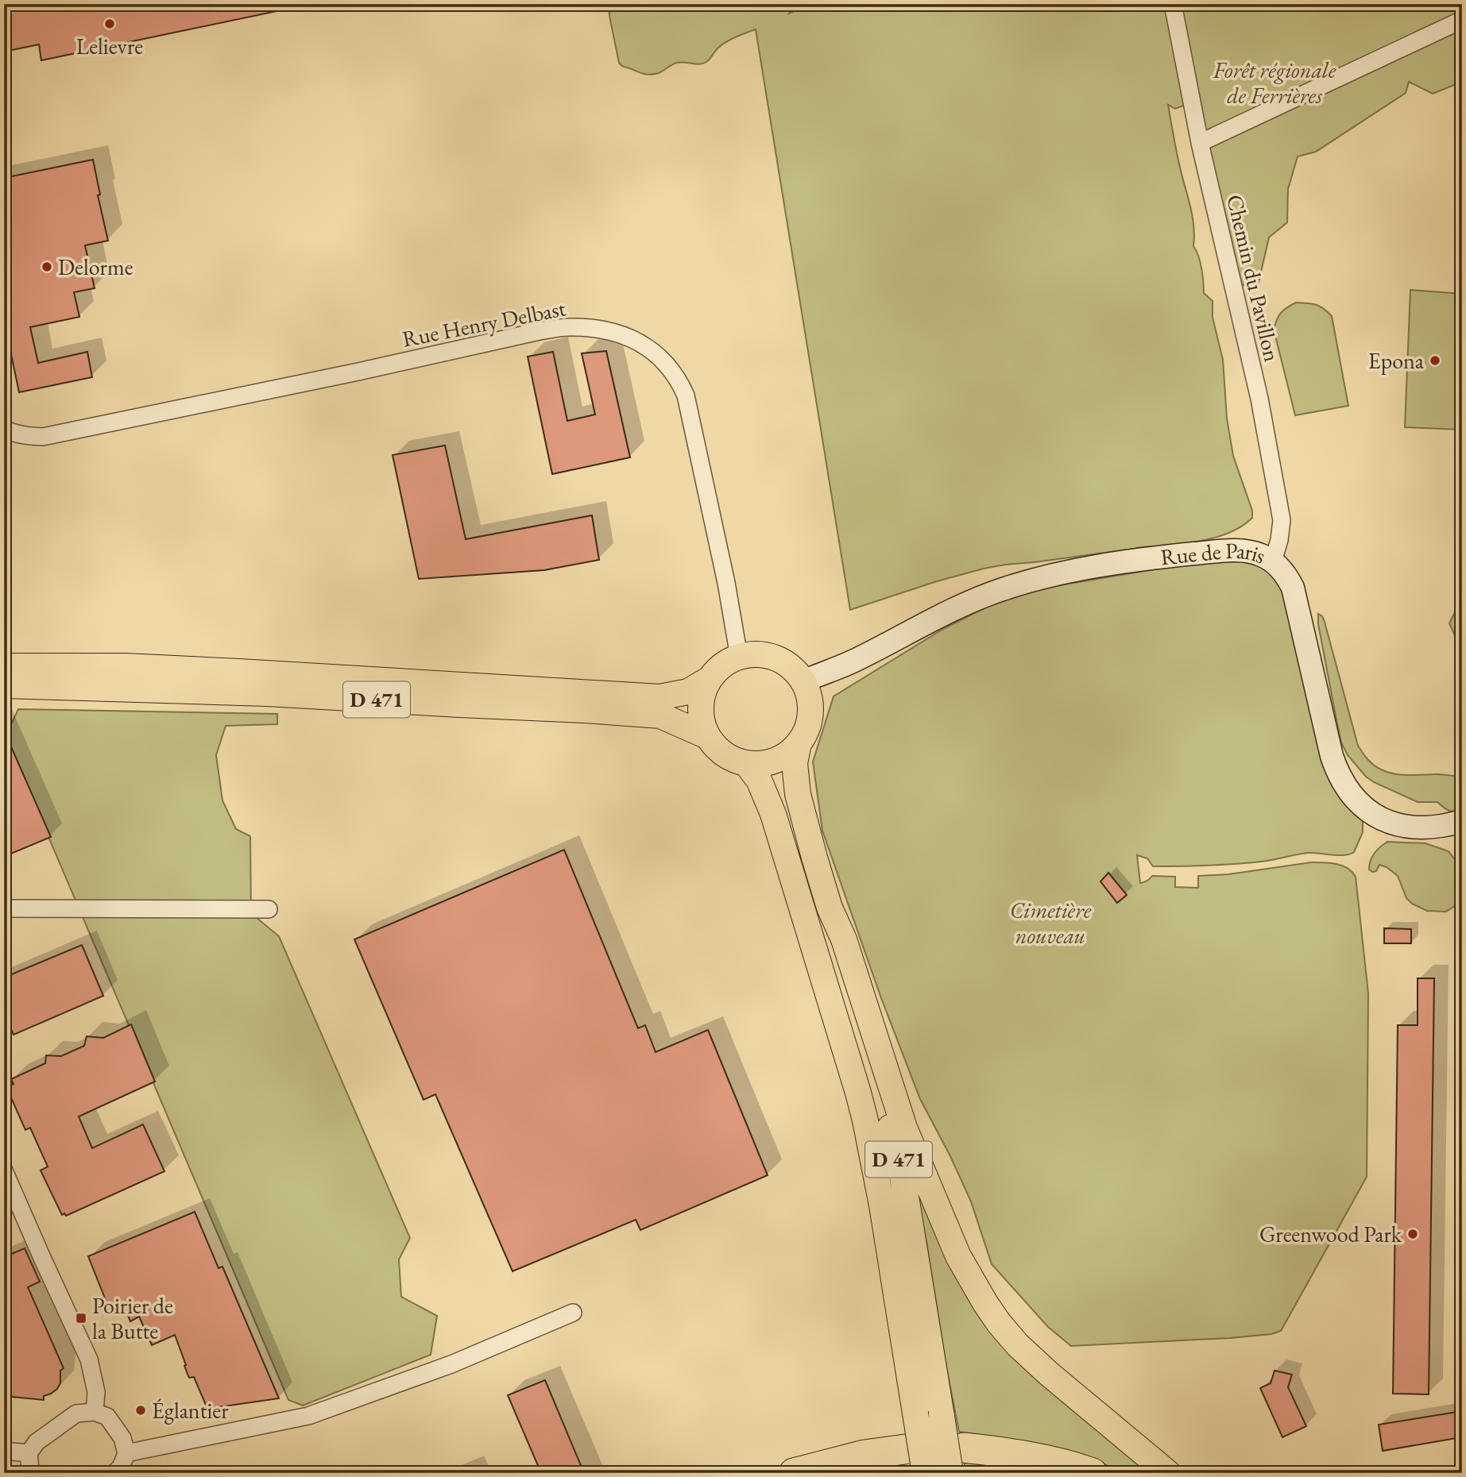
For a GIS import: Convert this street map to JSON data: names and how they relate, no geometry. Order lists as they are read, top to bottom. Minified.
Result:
{"streets":{"main road":["D 471"],"street":["Chemin du Pavillon","Rue Henry Delbast","Rue de Paris"]},"crossings":[["Chemin du Pavillon","Rue de Paris"],["Rue Henry Delbast","Rue de Paris"],["Rue Henry Delbast","D 471"],["Rue de Paris","D 471"]],"parks":["Forêt régionale de Ferrières","Cimetière nouveau"],"places":{"other":["Lelievre","Delorme","Epona","Greenwood Park","Églantier"],"transit":["Poirier de la Butte"]}}
